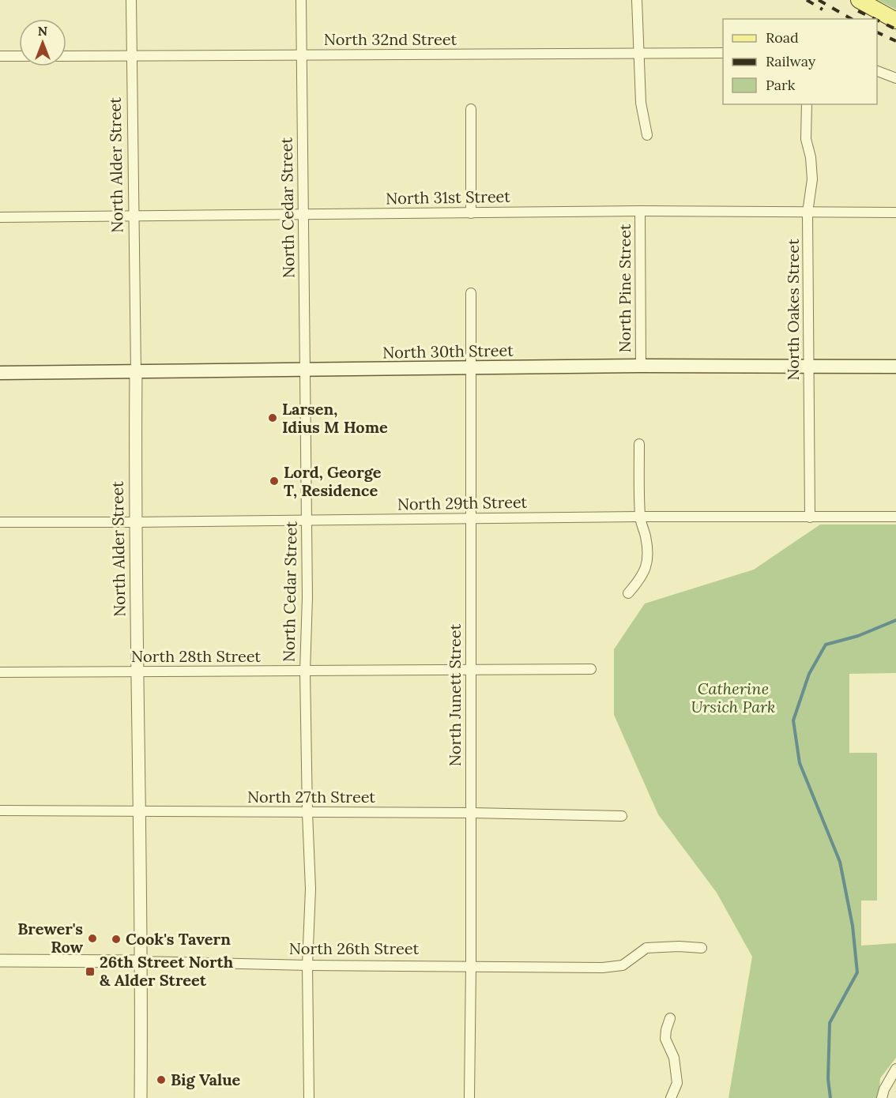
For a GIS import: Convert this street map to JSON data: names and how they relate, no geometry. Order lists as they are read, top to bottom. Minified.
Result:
{"streets":{"main road":["North 30th Street"],"street":["North 32nd Street","North Alder Street","North 31st Street","North Cedar Street","North Pine Street","North Oakes Street","North 29th Street","North 28th Street","North Junett Street","North 27th Street","North 26th Street"]},"crossings":[["North 32nd Street","North Alder Street"],["North 32nd Street","North Cedar Street"],["North Alder Street","North 31st Street"],["North Alder Street","North 30th Street"],["North Alder Street","North 29th Street"],["North Alder Street","North 28th Street"],["North Alder Street","North 27th Street"],["North Alder Street","North 26th Street"],["North 31st Street","North Cedar Street"],["North 31st Street","North Pine Street"],["North 31st Street","North Oakes Street"],["North Cedar Street","North 30th Street"],["North Cedar Street","North 29th Street"],["North Cedar Street","North 28th Street"],["North Cedar Street","North 27th Street"],["North Cedar Street","North 26th Street"],["North Pine Street","North 30th Street"],["North Oakes Street","North 30th Street"],["North Oakes Street","North 29th Street"],["North 30th Street","North Junett Street"],["North 29th Street","North Junett Street"],["North 28th Street","North Junett Street"],["North Junett Street","North 27th Street"],["North Junett Street","North 26th Street"]],"parks":["Catherine Ursich Park"],"places":{"other":["Larsen, Idius M Home","Lord, George T, Residence","Brewer's Row","Cook's Tavern","Big Value"],"transit":["26th Street North & Alder Street"]},"legend":["Road","Railway","Park"],"north":"top"}
